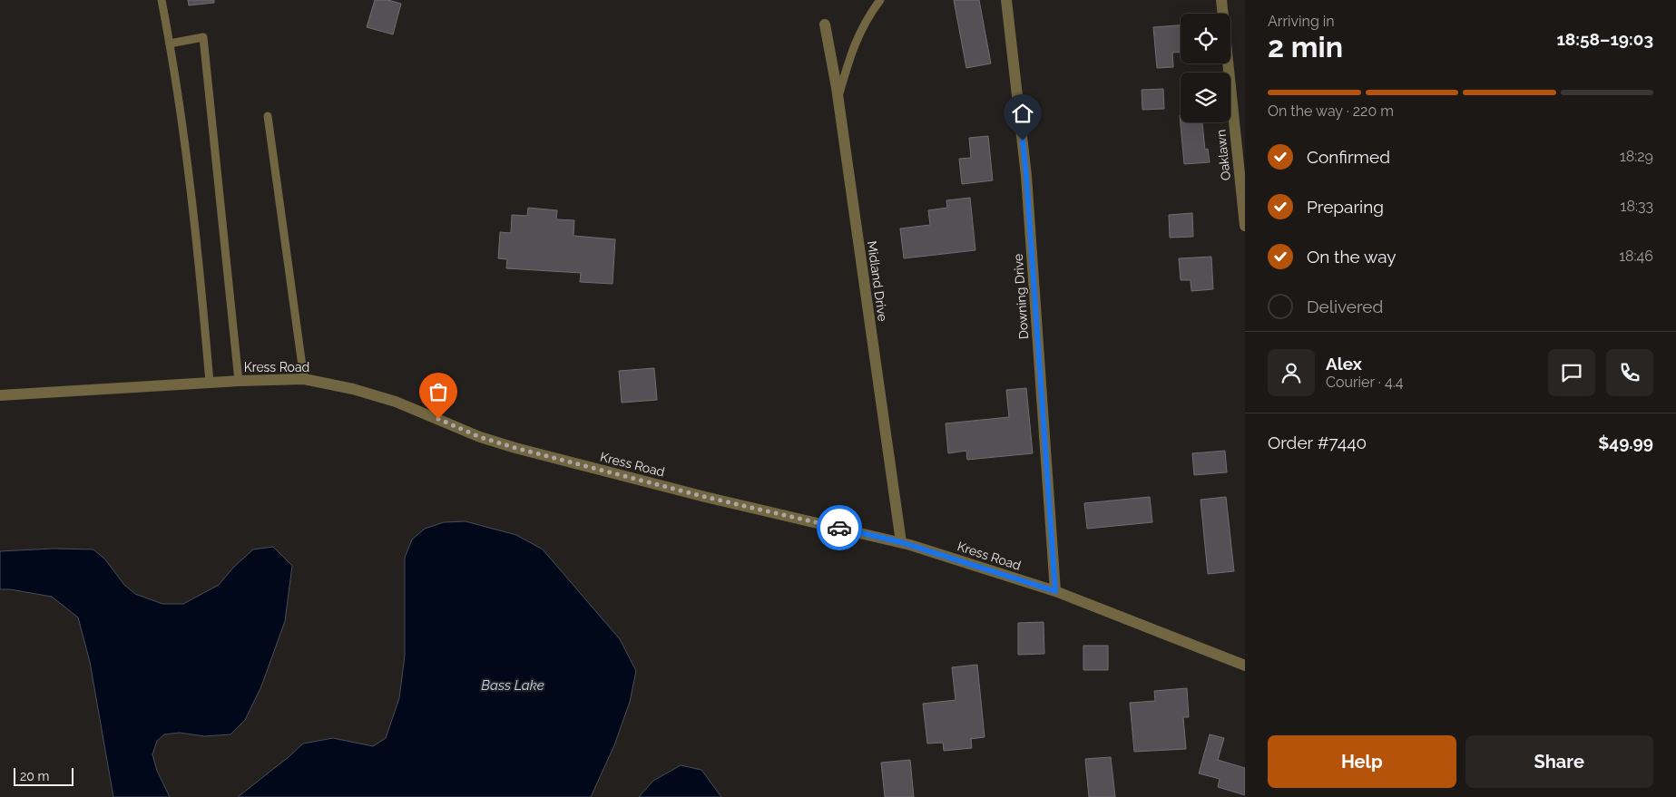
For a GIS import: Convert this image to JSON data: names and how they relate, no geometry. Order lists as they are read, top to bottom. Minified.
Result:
{"streets":{"street":["Oaklawn","Midland Drive","Downing Drive","Kress Road"]},"crossings":[["Midland Drive","Kress Road"],["Downing Drive","Kress Road"]],"water":["Bass Lake"],"scale_bar":"20 m","page":{"heading":["2 min","Arriving in","18:58–19:03"],"panel":["Alex","Courier · 4.4","Order #7440","$49.99"],"bar":"On the way · 220 m","list":[["Confirmed","18:29"],["Preparing","18:33"],["On the way","18:46"],"Delivered"],"buttons":["Help","Share"],"scale":"20 m"}}
